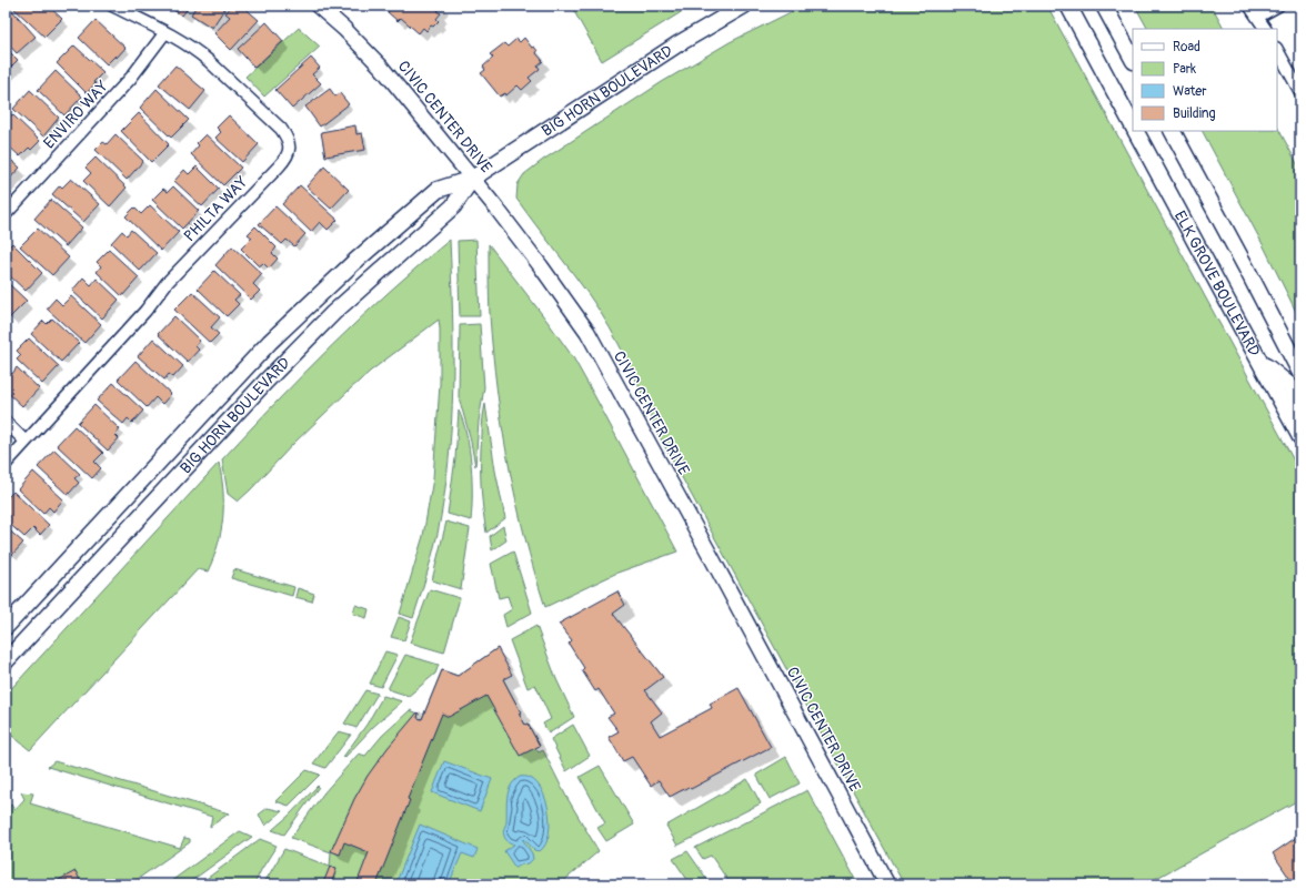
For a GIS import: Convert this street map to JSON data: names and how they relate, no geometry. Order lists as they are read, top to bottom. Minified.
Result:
{"streets":{"main road":["BIG HORN BOULEVARD","ELK GROVE BOULEVARD"],"street":["ENVIRO WAY","CIVIC CENTER DRIVE","PHILTA WAY"]},"crossings":[["BIG HORN BOULEVARD","CIVIC CENTER DRIVE"],["ENVIRO WAY","PHILTA WAY"]],"legend":["Road","Park","Water","Building"]}
